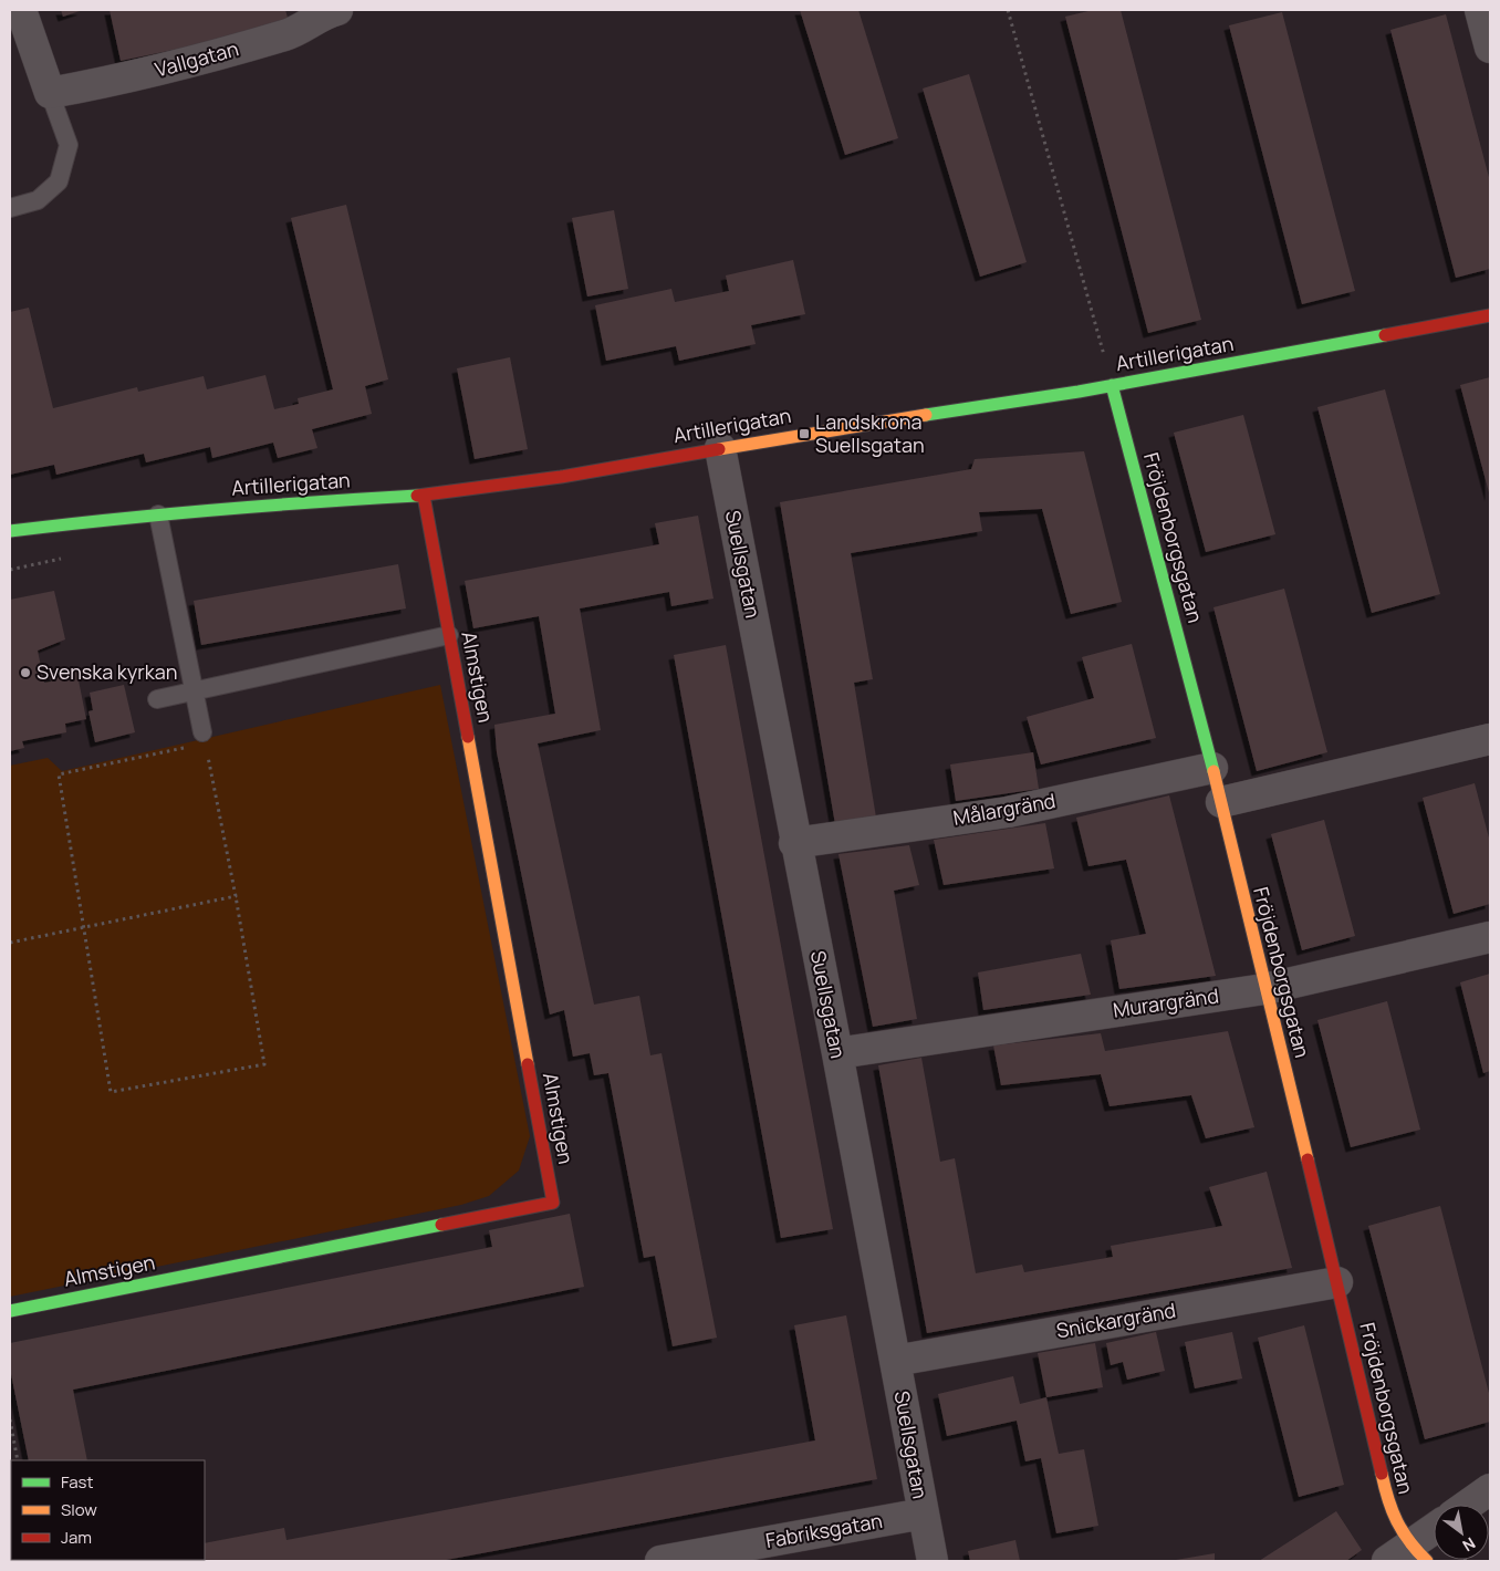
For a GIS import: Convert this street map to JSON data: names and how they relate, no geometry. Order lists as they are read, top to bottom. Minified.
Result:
{"streets":{"street":["Vallgatan","Artillerigatan","Fröjdenborgsgatan","Suellsgatan","Almstigen","Målargränd","Murargränd","Snickargränd","Fabriksgatan"]},"crossings":[["Artillerigatan","Fröjdenborgsgatan"],["Artillerigatan","Suellsgatan"],["Artillerigatan","Almstigen"],["Fröjdenborgsgatan","Målargränd"],["Fröjdenborgsgatan","Murargränd"],["Fröjdenborgsgatan","Snickargränd"],["Suellsgatan","Målargränd"],["Suellsgatan","Murargränd"],["Suellsgatan","Snickargränd"],["Suellsgatan","Fabriksgatan"]],"places":{"transit":["Landskrona Suellsgatan"],"other":["Svenska kyrkan"]},"legend":["Fast","Slow","Jam"],"north":"bottom right"}
